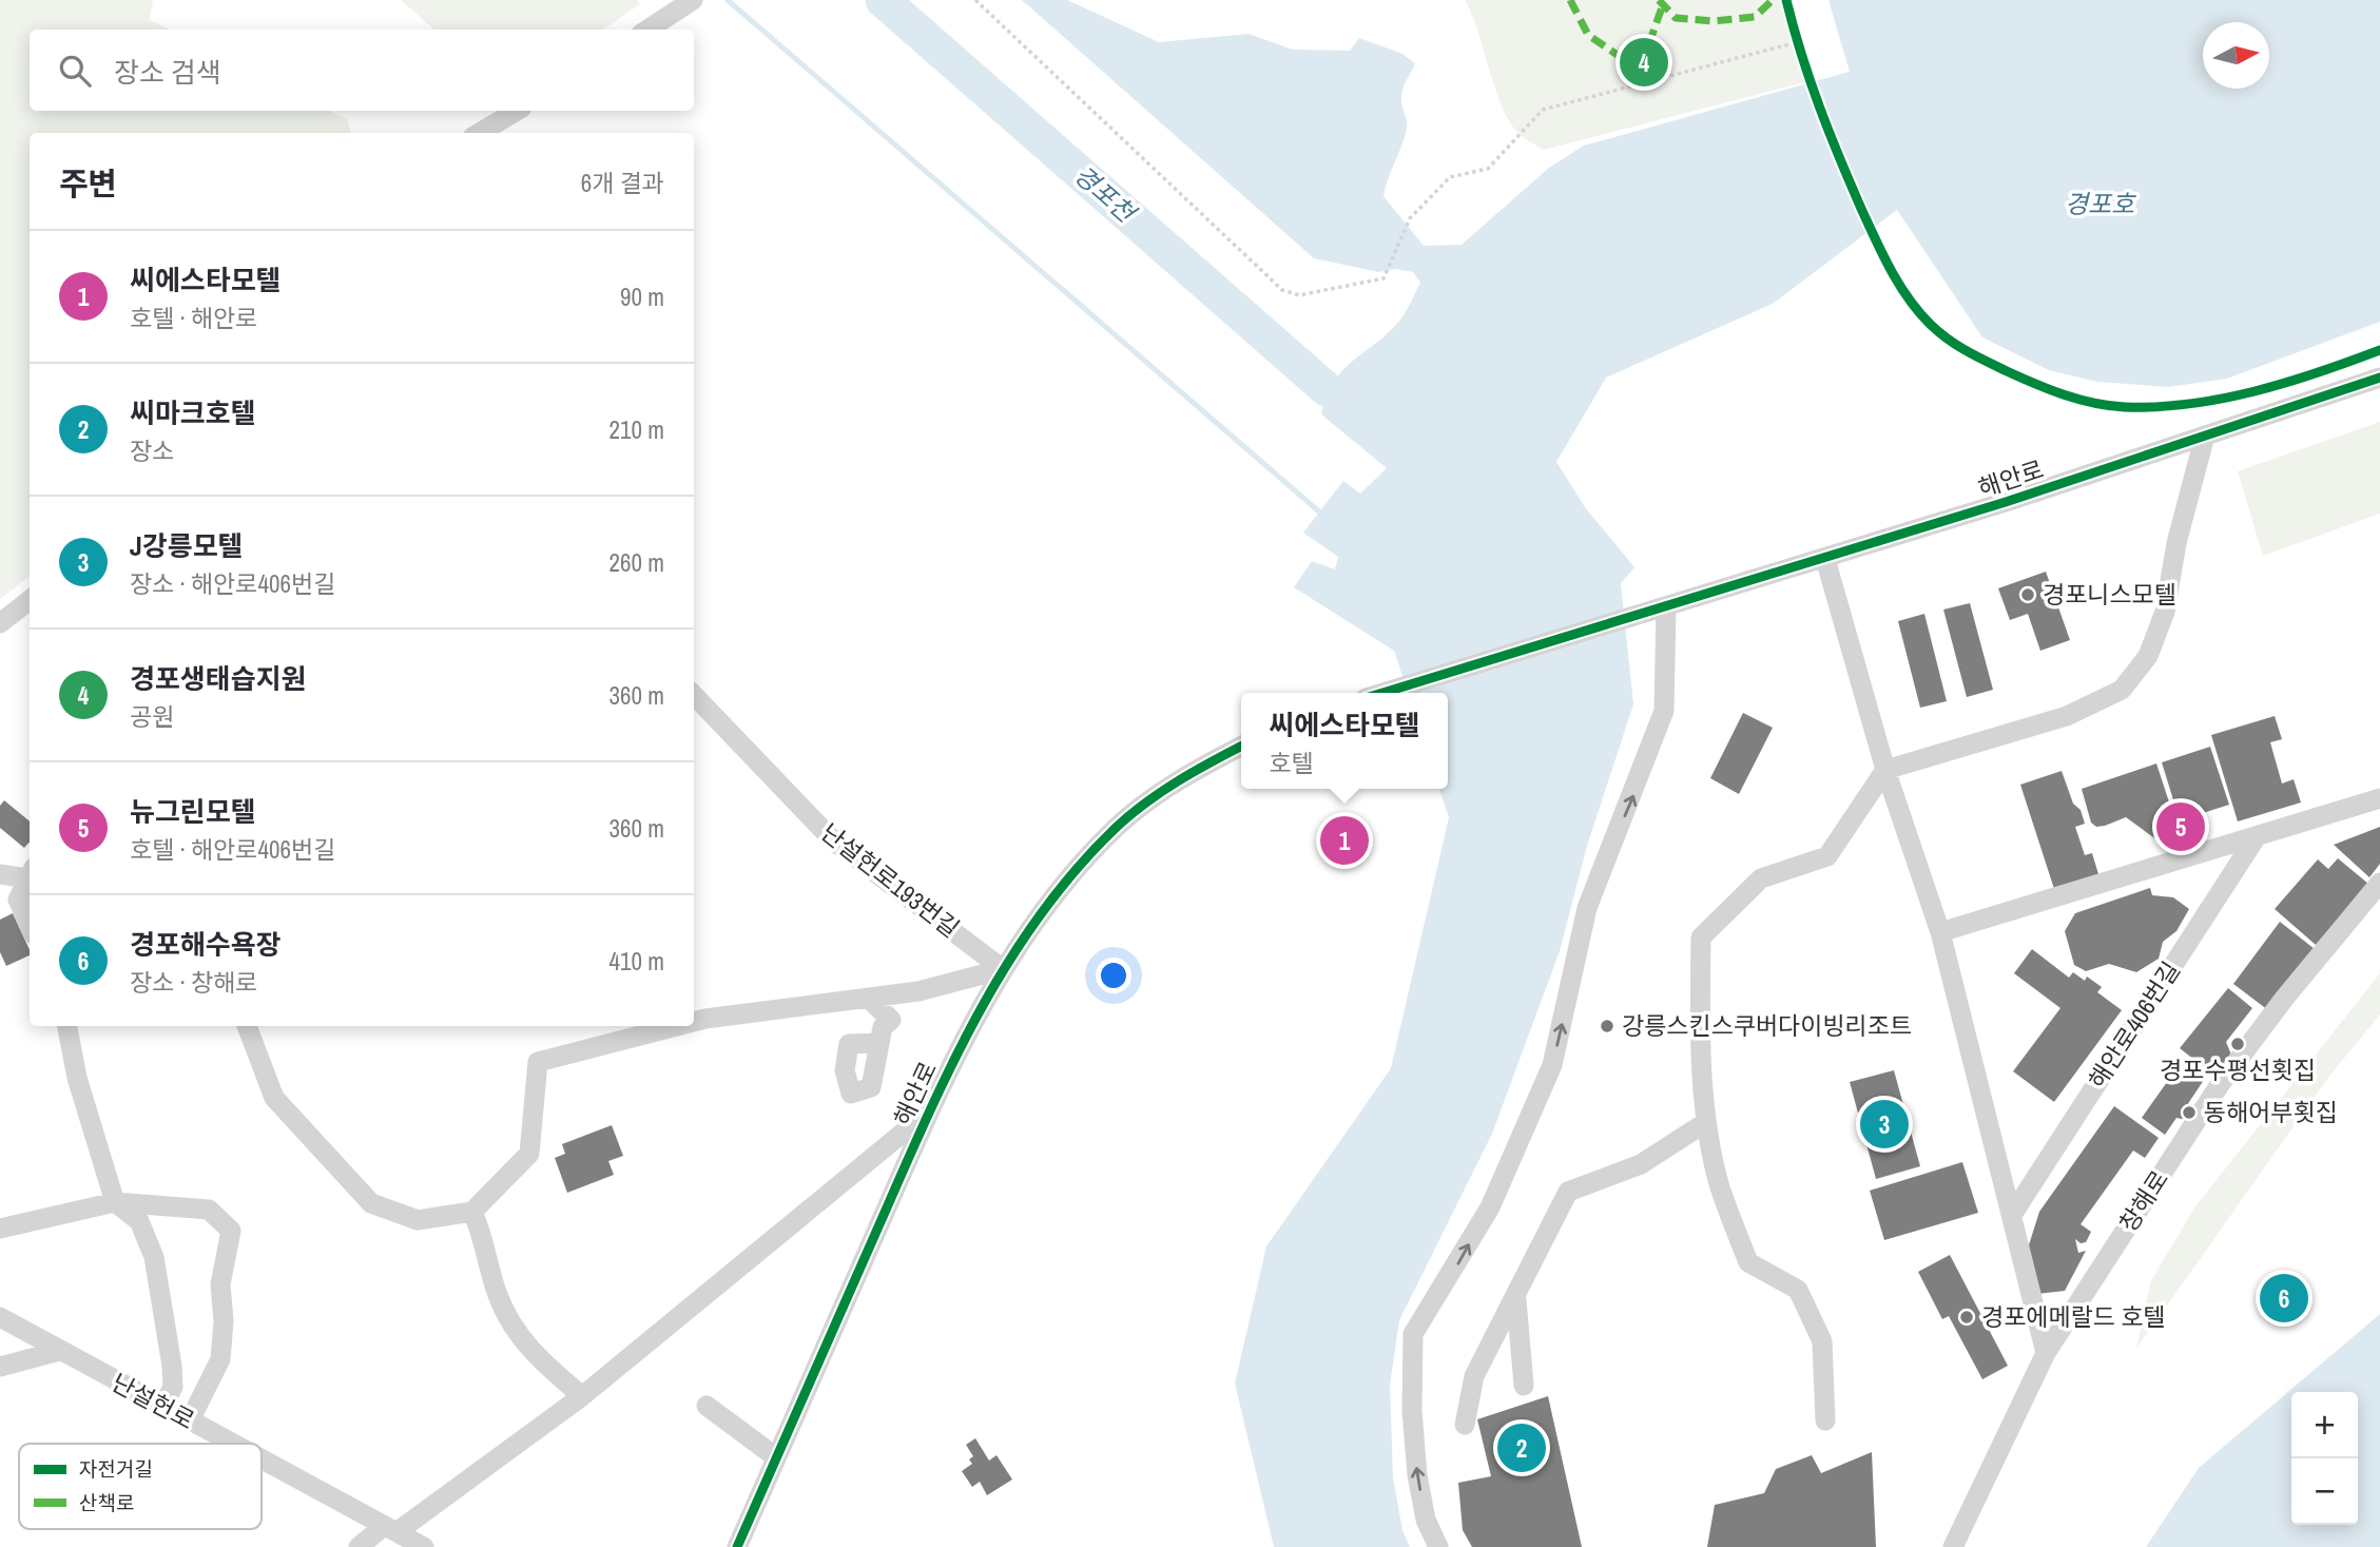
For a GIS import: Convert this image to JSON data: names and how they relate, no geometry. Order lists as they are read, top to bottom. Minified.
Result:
{"streets":{"street":["해안로","난설헌로193번길","해안로406번길","창해로","난설헌로"]},"crossings":[["해안로","난설헌로193번길"]],"water":["경포천","경포호"],"places":["경포니스모텔","강릉스킨스쿠버다이빙리조트","경포수평선횟집","동해어부횟집","경포에메랄드 호텔"],"legend":["자전거길","산책로"],"north":"right","page":{"search":"장소 검색","pins":["4","5","1","3","6","2"],"heading":["주변","6개 결과"],"list":[{"mark":"1","name":"씨에스타모텔","note":"호텔 · 해안로","value":"90 m"},{"mark":"2","name":"씨마크호텔","note":"장소","value":"210 m"},{"mark":"3","name":"J강릉모텔","note":"장소 · 해안로406번길","value":"260 m"},{"mark":"4","name":"경포생태습지원","note":"공원","value":"360 m"},{"mark":"5","name":"뉴그린모텔","note":"호텔 · 해안로406번길","value":"360 m"},{"mark":"6","name":"경포해수욕장","note":"장소 · 창해로","value":"410 m"}],"popup":["씨에스타모텔","호텔"],"map_buttons":["+","−"]}}
